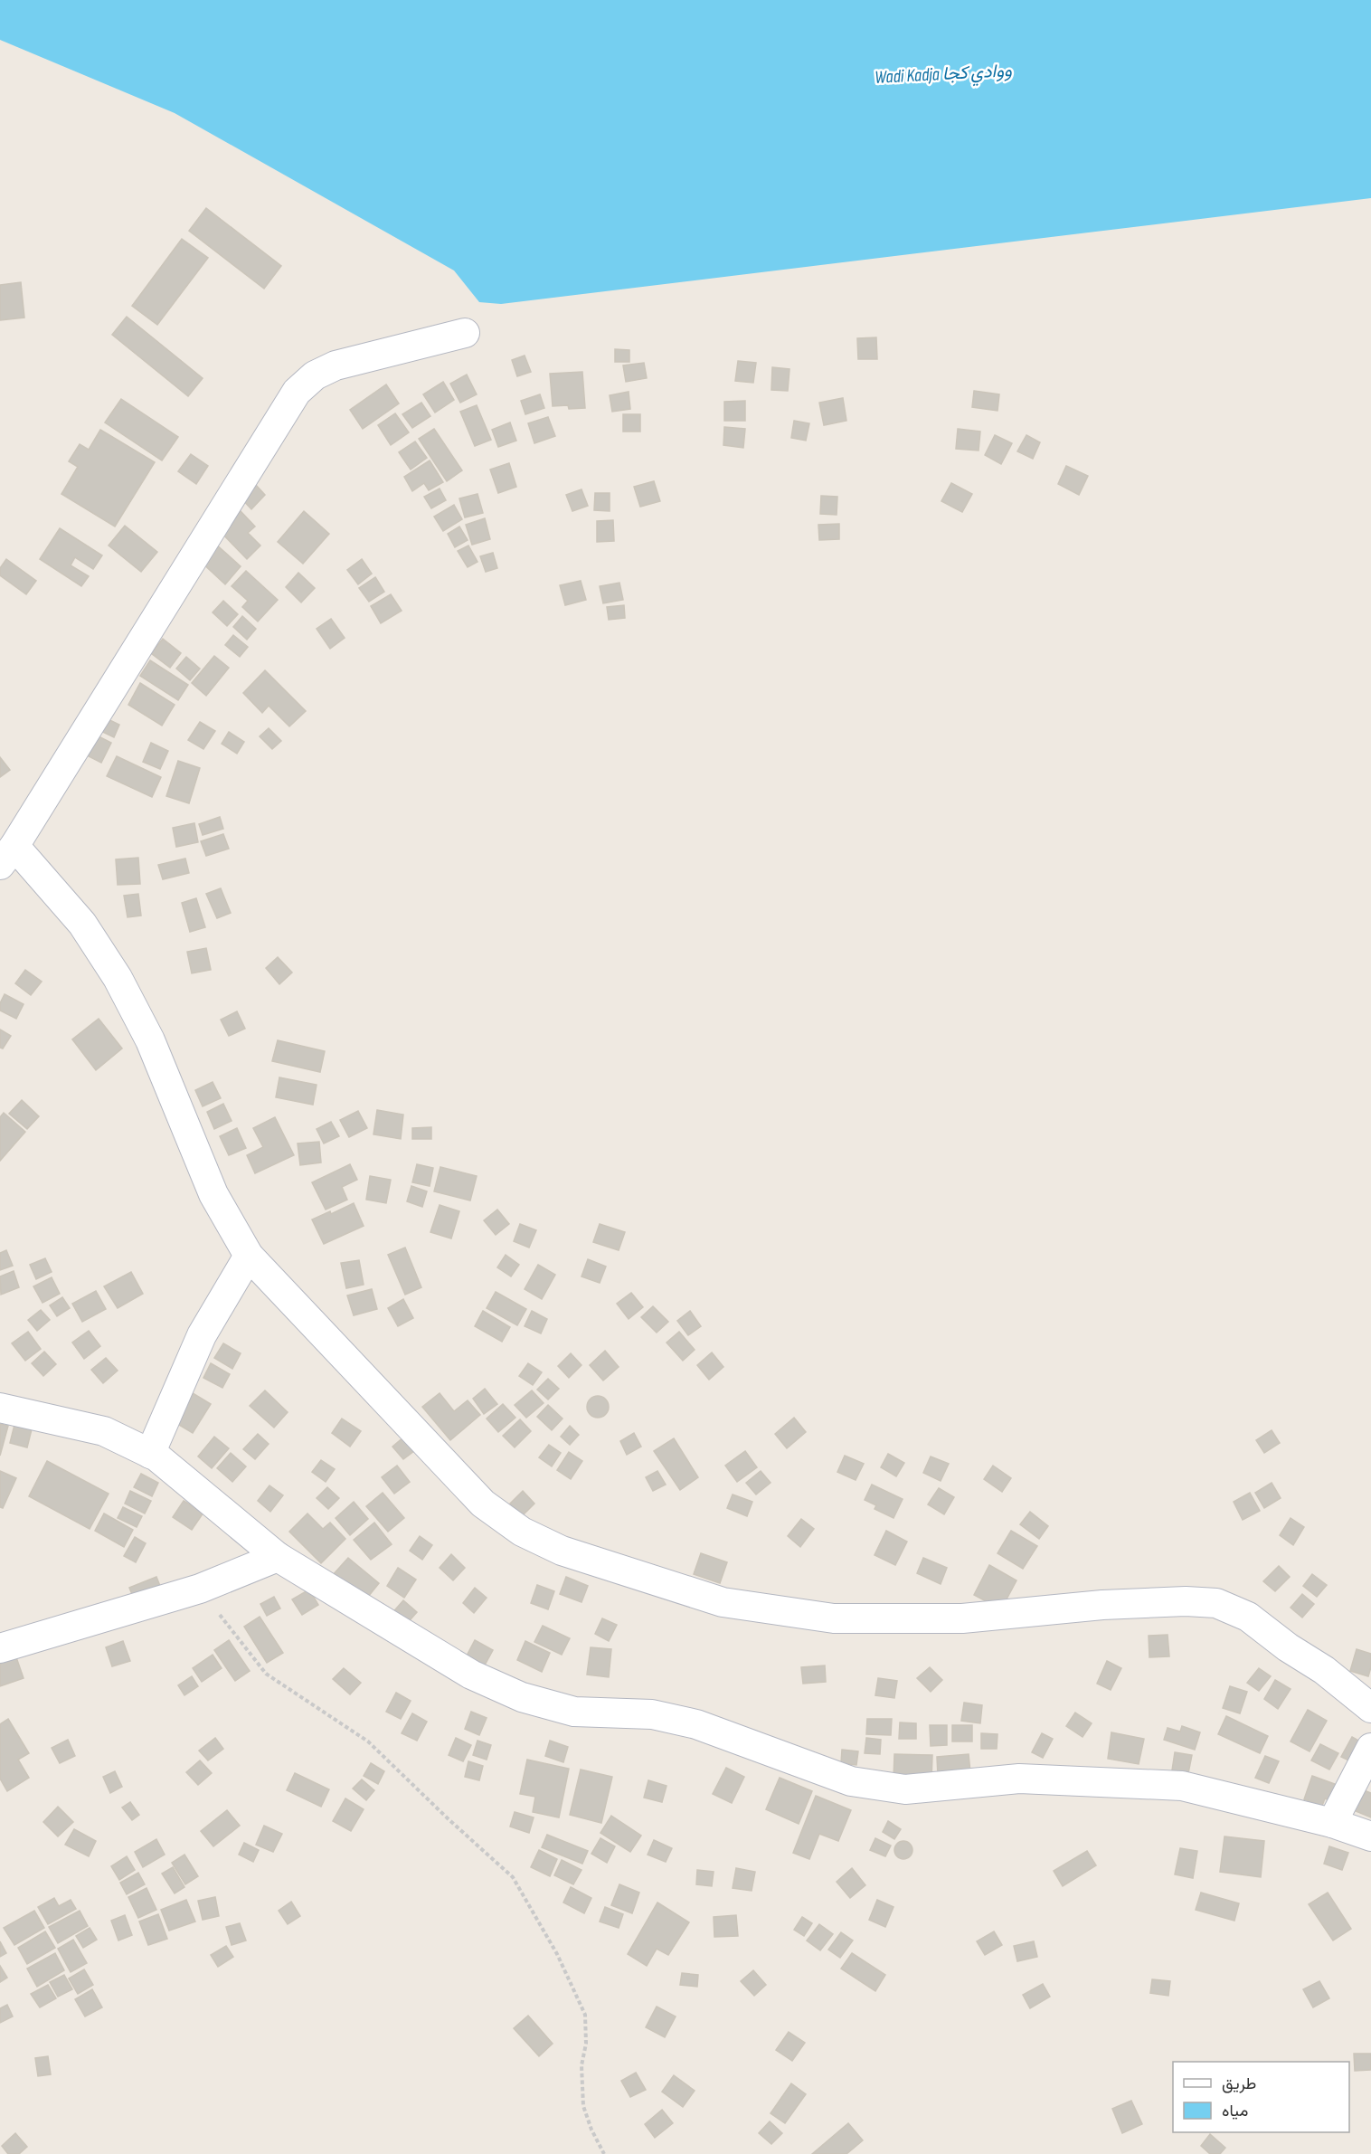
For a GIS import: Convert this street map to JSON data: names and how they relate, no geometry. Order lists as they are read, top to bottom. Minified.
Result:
{"water":["Wadi Kadja ووادي كجا"],"legend":["طريق","مياه"]}
